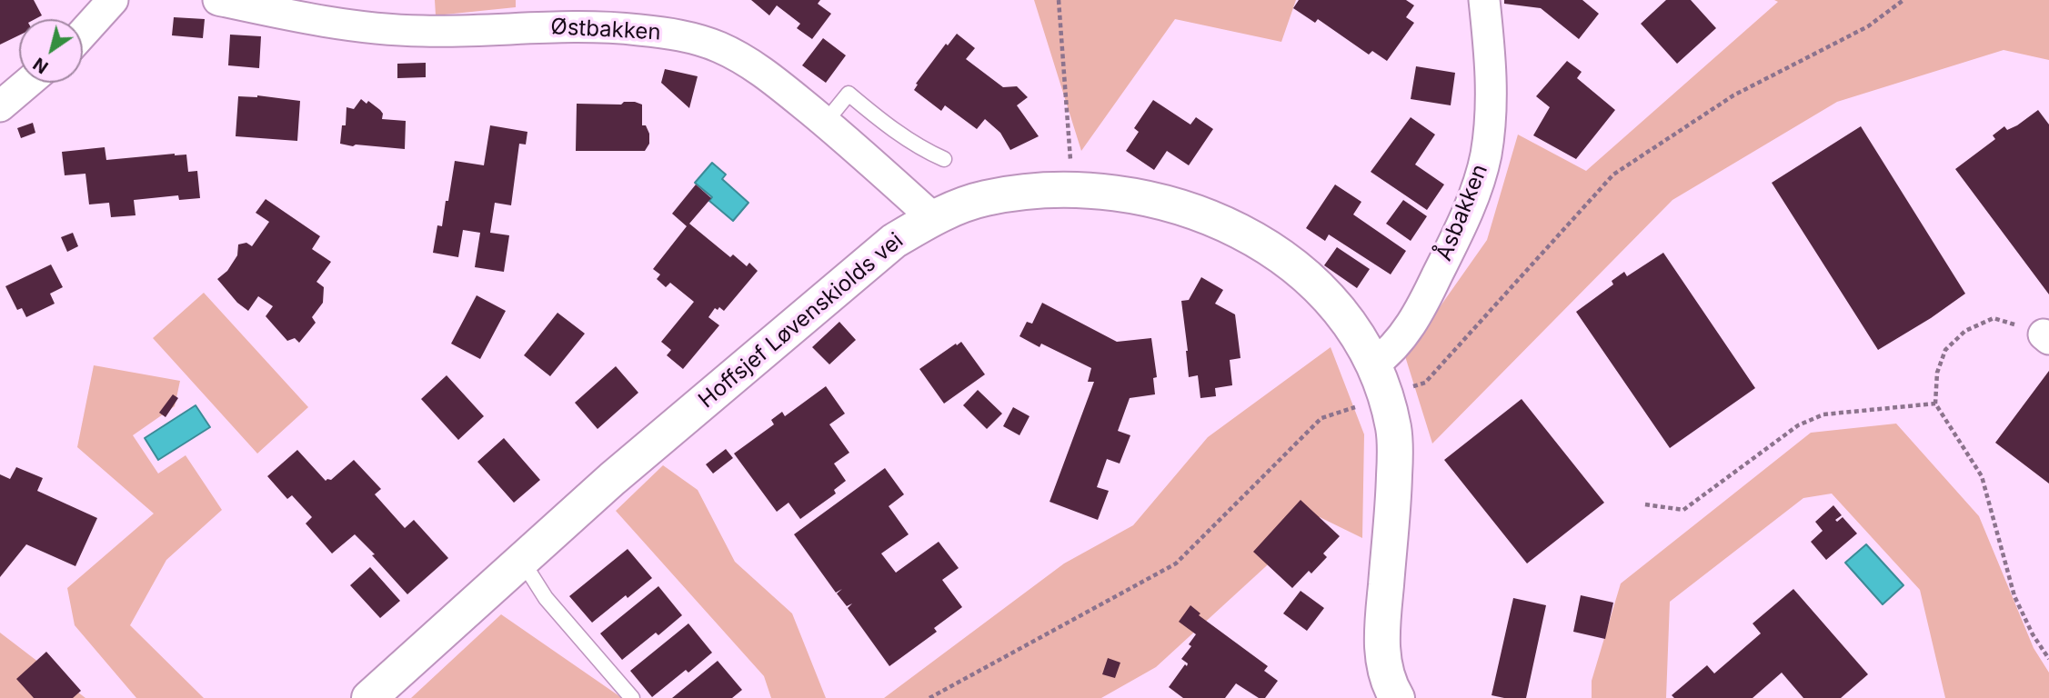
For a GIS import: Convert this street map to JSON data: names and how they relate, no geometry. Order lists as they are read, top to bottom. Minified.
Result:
{"streets":{"street":["Østbakken","Åsbakken","Hoffsjef Løvenskiolds vei"]},"crossings":[["Østbakken","Hoffsjef Løvenskiolds vei"],["Åsbakken","Hoffsjef Løvenskiolds vei"]],"north":"bottom left"}
